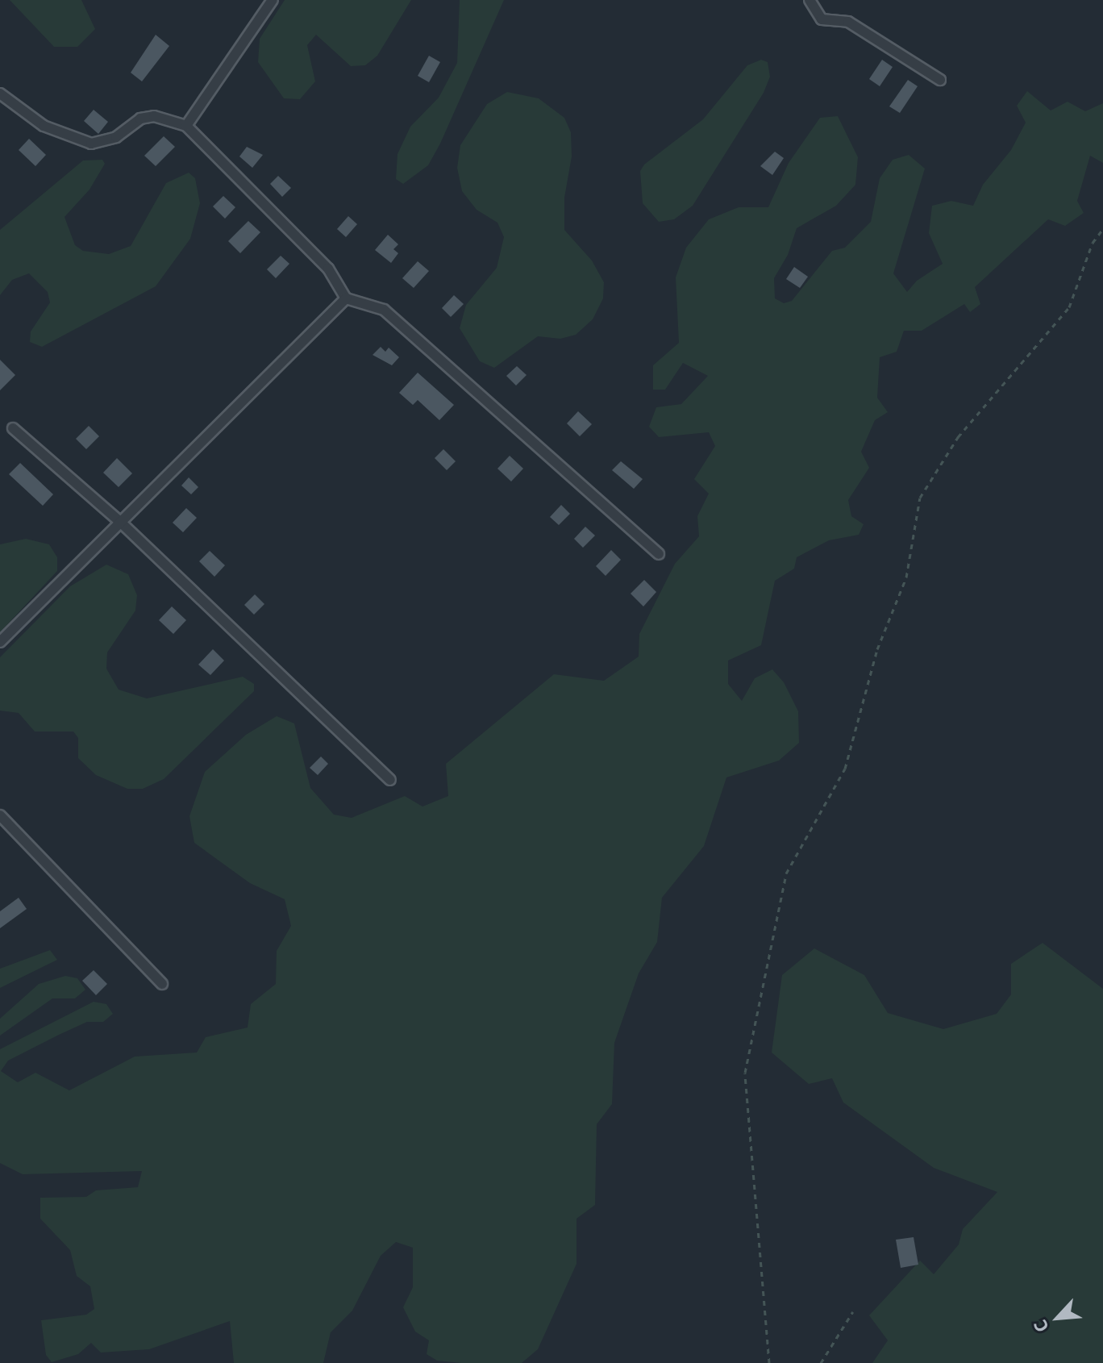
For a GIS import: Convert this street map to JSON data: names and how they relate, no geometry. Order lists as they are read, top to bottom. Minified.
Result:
{"north":"bottom left"}
